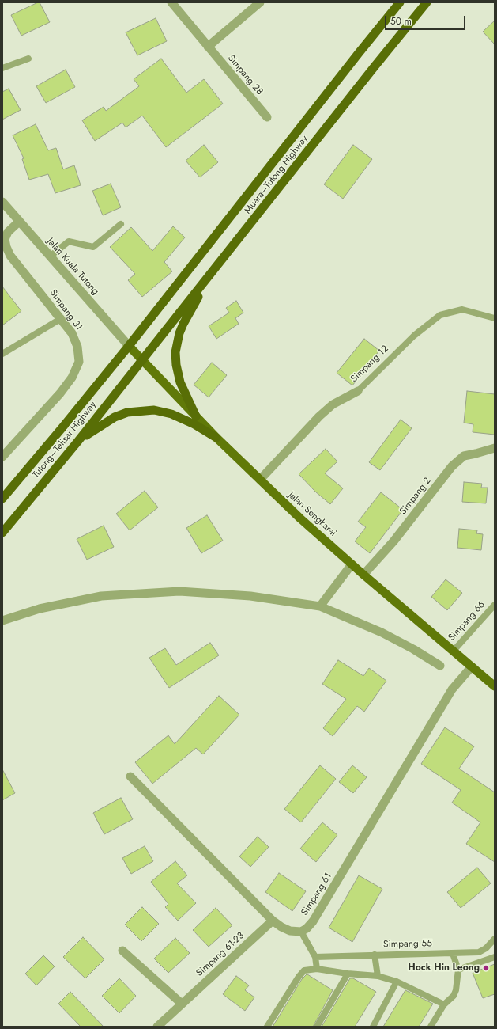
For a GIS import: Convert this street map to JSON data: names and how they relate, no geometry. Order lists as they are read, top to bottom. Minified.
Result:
{"streets":{"highway":["Muara–Tutong Highway","Tutong–Telisai Highway"],"main road":["Jalan Sengkarai"],"street":["Simpang 28","Jalan Kuala Tutong","Simpang 31","Simpang 12","Simpang 2","Simpang 61","Simpang 61-23"],"lane":["Simpang 66","Simpang 55"]},"crossings":[["Muara–Tutong Highway","Jalan Kuala Tutong"],["Muara–Tutong Highway","Tutong–Telisai Highway"],["Muara–Tutong Highway","Jalan Sengkarai"],["Jalan Kuala Tutong","Simpang 31"],["Jalan Kuala Tutong","Tutong–Telisai Highway"],["Jalan Kuala Tutong","Jalan Sengkarai"],["Simpang 12","Jalan Sengkarai"],["Tutong–Telisai Highway","Jalan Sengkarai"],["Simpang 2","Jalan Sengkarai"],["Jalan Sengkarai","Simpang 66"],["Jalan Sengkarai","Simpang 61"]],"places":["Hock Hin Leong"],"scale_bar":"50 m"}
